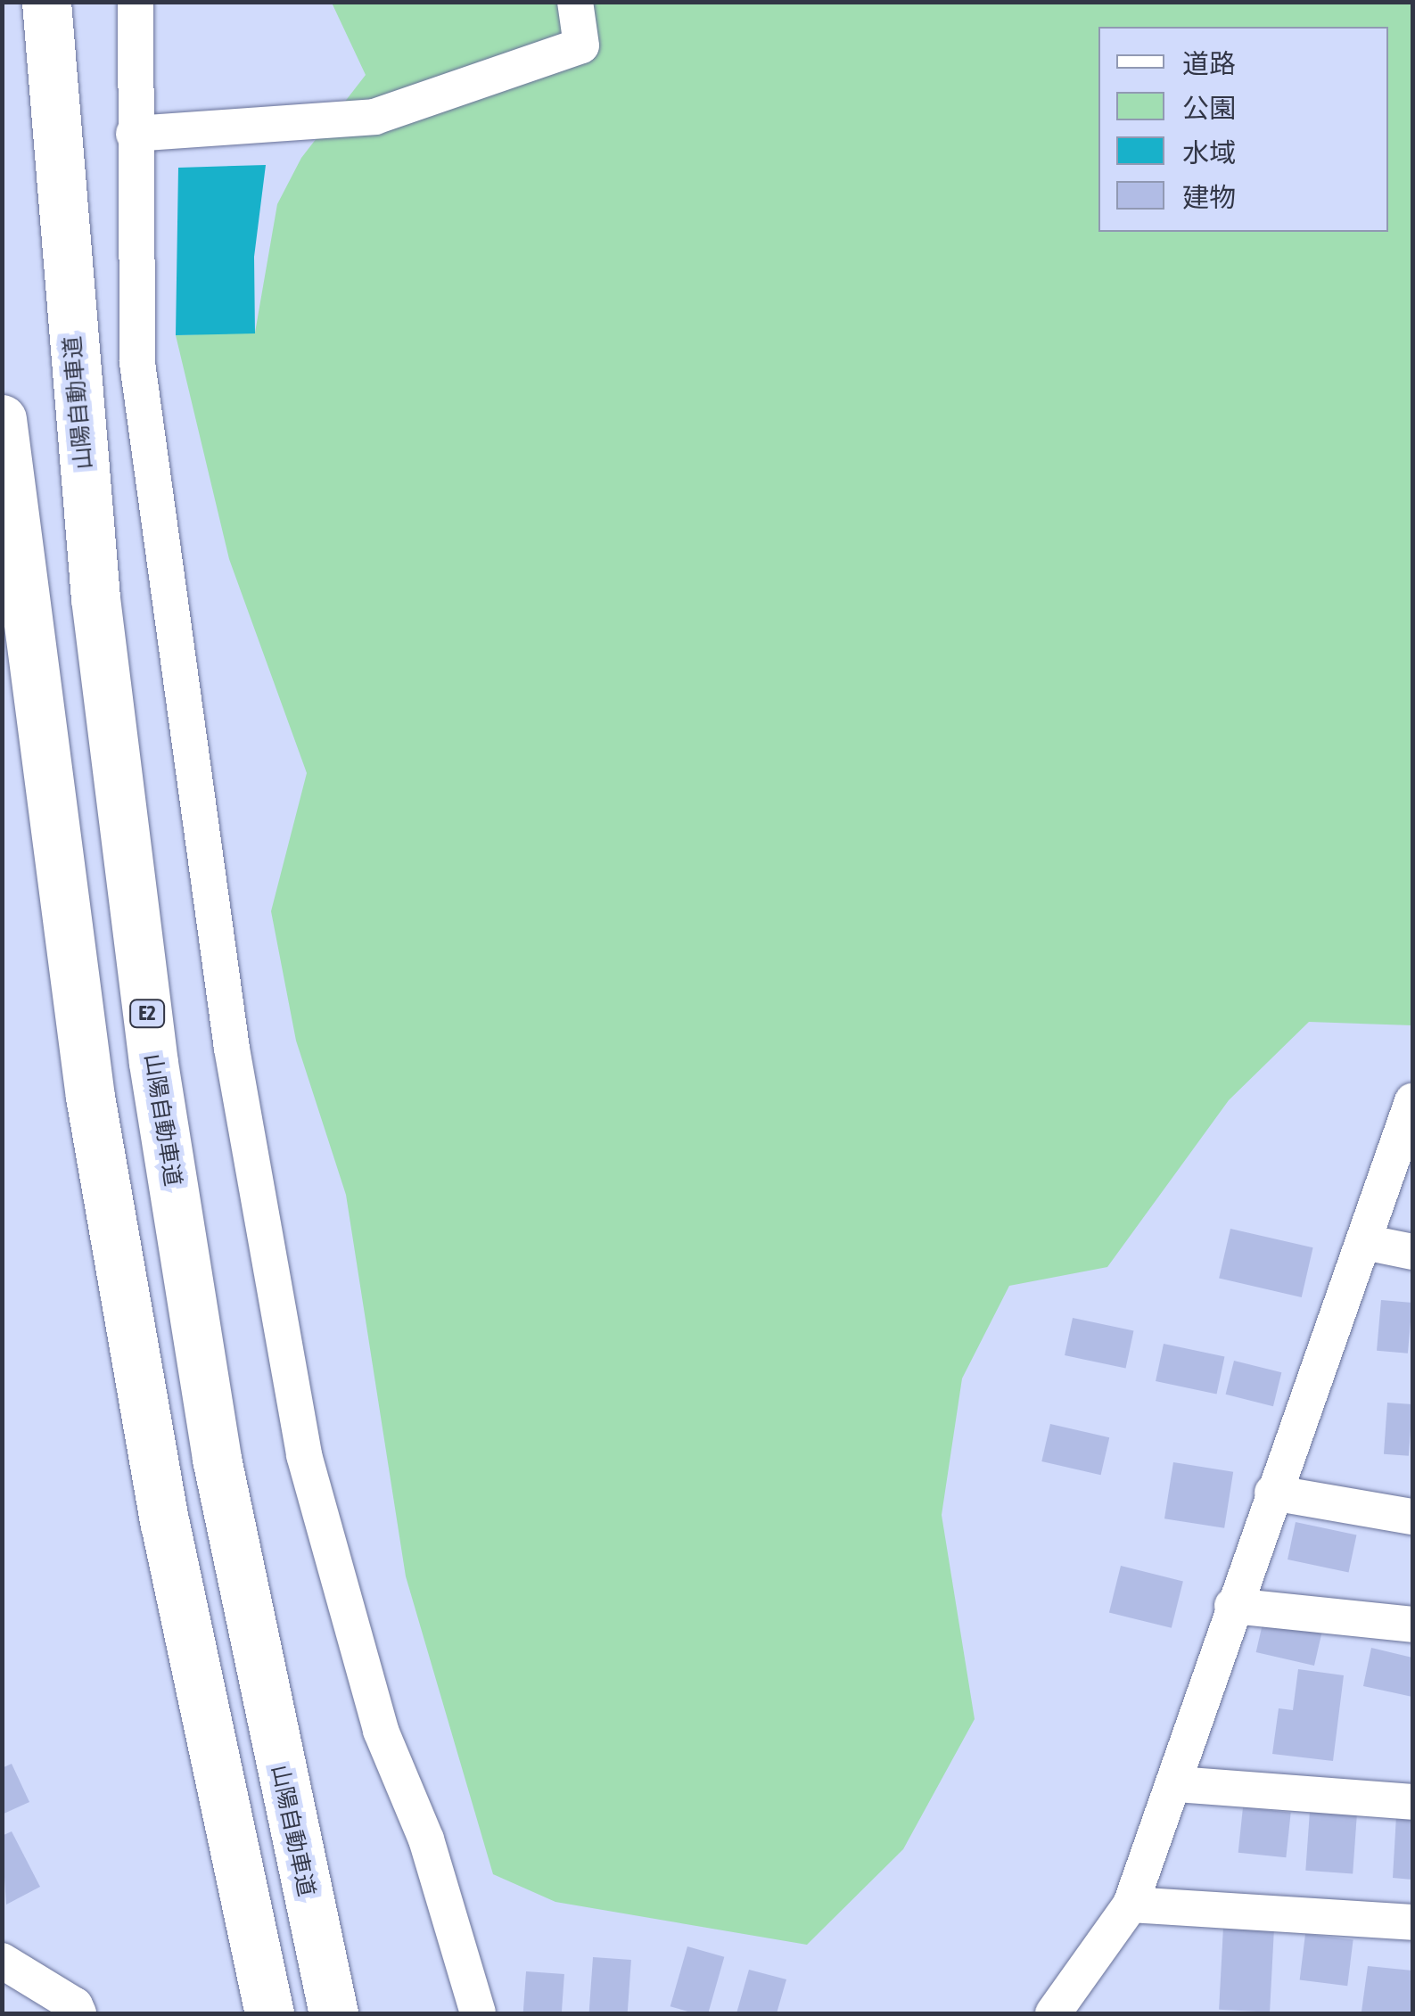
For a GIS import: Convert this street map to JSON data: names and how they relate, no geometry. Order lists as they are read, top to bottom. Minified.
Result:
{"streets":{"highway":["山陽自動車道","E2"]},"legend":["道路","公園","水域","建物"]}
